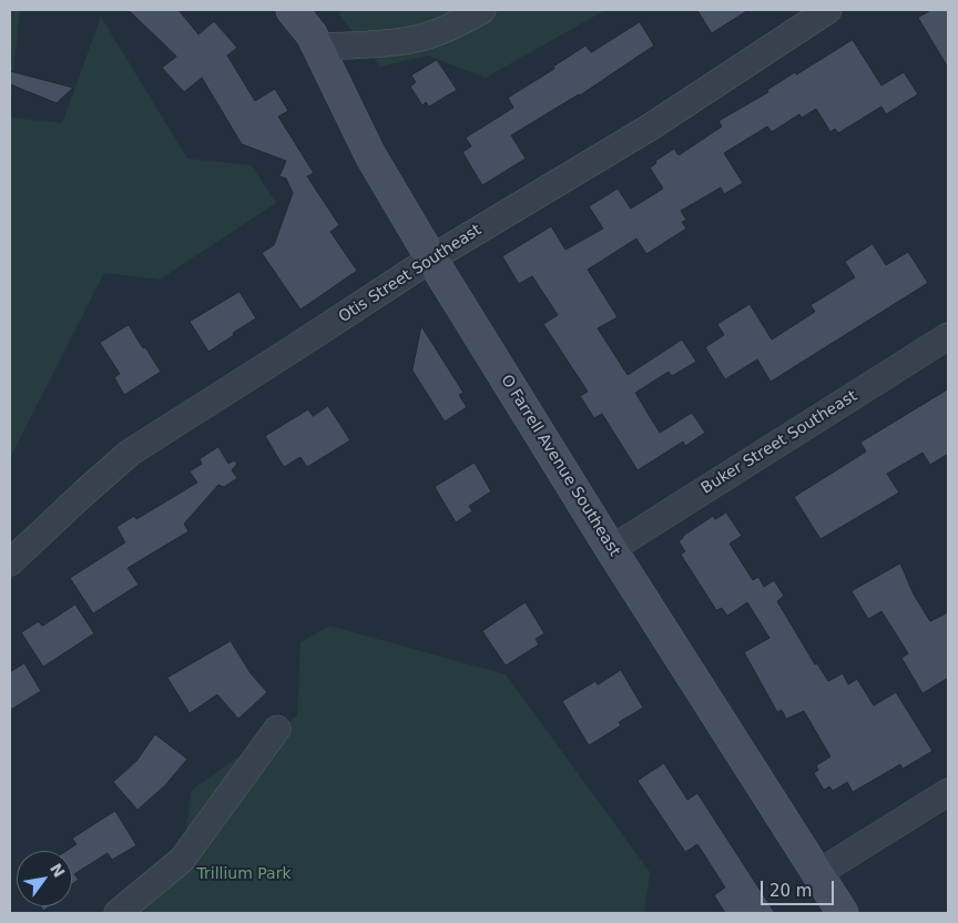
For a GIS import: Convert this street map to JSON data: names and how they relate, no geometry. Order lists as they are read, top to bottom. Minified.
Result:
{"streets":{"street":["Otis Street Southeast","Buker Street Southeast","O Farrell Avenue Southeast"]},"crossings":[["Otis Street Southeast","O Farrell Avenue Southeast"],["Buker Street Southeast","O Farrell Avenue Southeast"]],"parks":["Trillium Park"],"scale_bar":"20 m","north":"top right"}
